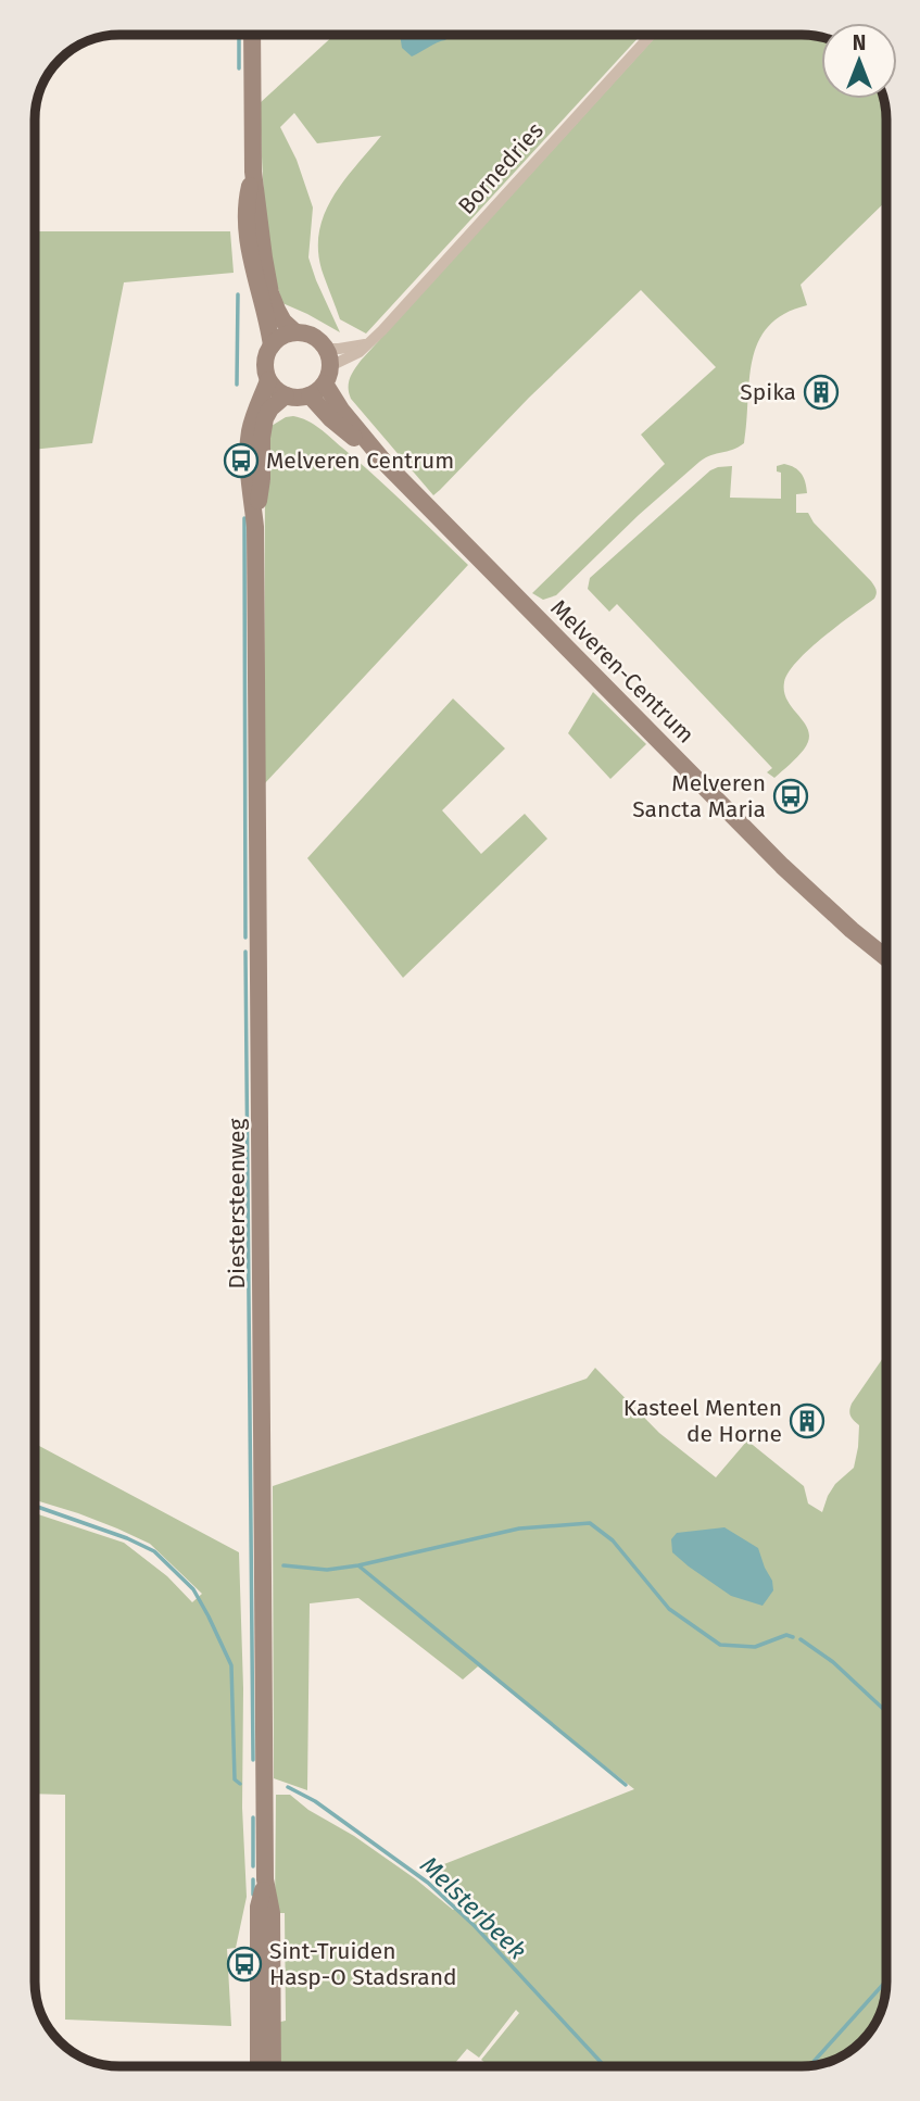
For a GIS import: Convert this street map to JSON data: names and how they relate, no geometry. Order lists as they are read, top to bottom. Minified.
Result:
{"streets":{"main road":["Melveren-Centrum","Diestersteenweg"],"street":["Bornedries"]},"crossings":[["Bornedries","Melveren-Centrum"],["Bornedries","Diestersteenweg"],["Melveren-Centrum","Diestersteenweg"]],"water":["Melsterbeek"],"places":{"building":["Spika","Kasteel Menten de Horne"],"bus stop":["Melveren Centrum","Melveren Sancta Maria","Sint-Truiden Hasp-O Stadsrand"]},"north":"top"}
